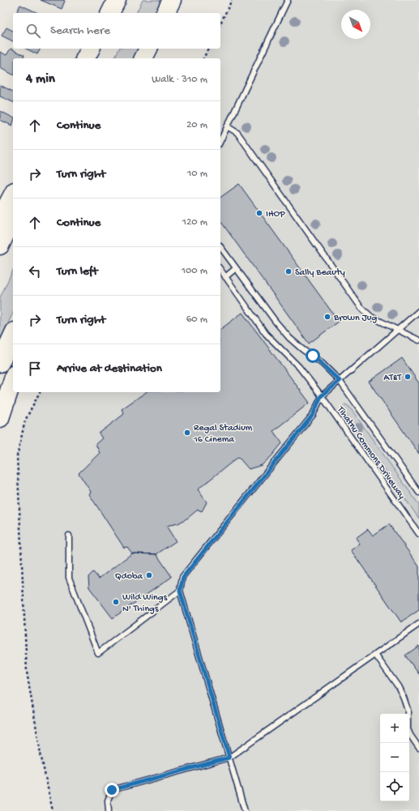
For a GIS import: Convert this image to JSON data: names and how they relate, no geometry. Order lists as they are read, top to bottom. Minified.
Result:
{"streets":{"lane":["Tihatnu Commons Driveway"]},"places":["IHOP","Sally Beauty","Brown Jug","AT&T","Regal Stadium 16 Cinema","Qdoba","Wild Wings N' Things"],"north":"bottom right","page":{"search":"Search here","heading":["4 min","Walk · 310 m"],"list":[["Continue","20 m"],["Turn right","10 m"],["Continue","120 m"],["Turn left","100 m"],["Turn right","60 m"],"Arrive at destination"],"map_buttons":["+","−"]}}
